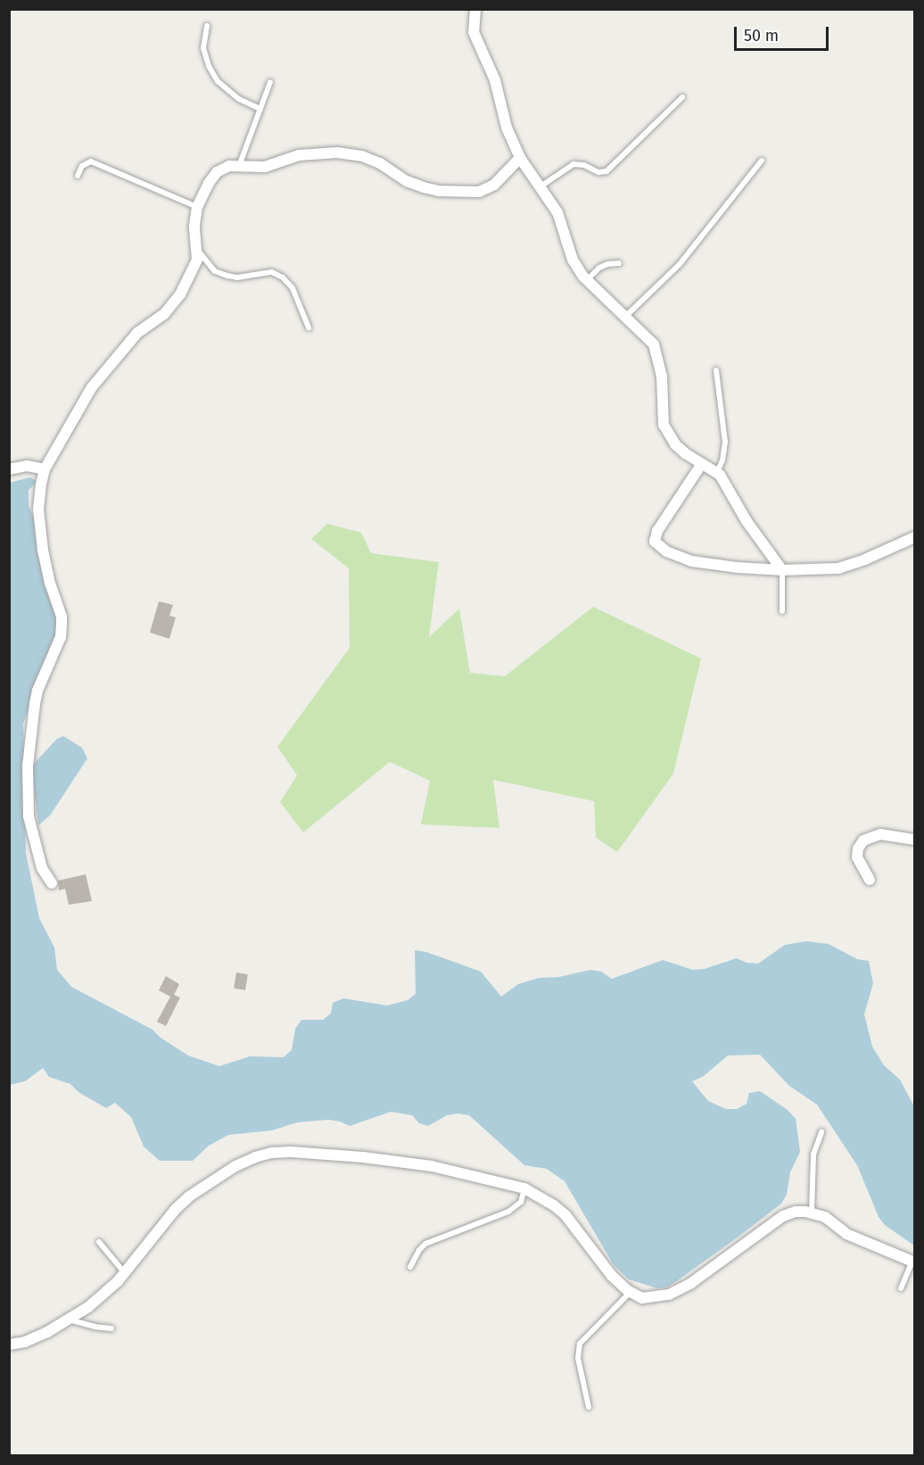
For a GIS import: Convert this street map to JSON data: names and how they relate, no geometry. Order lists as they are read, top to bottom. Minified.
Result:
{"scale_bar":"50 m"}
